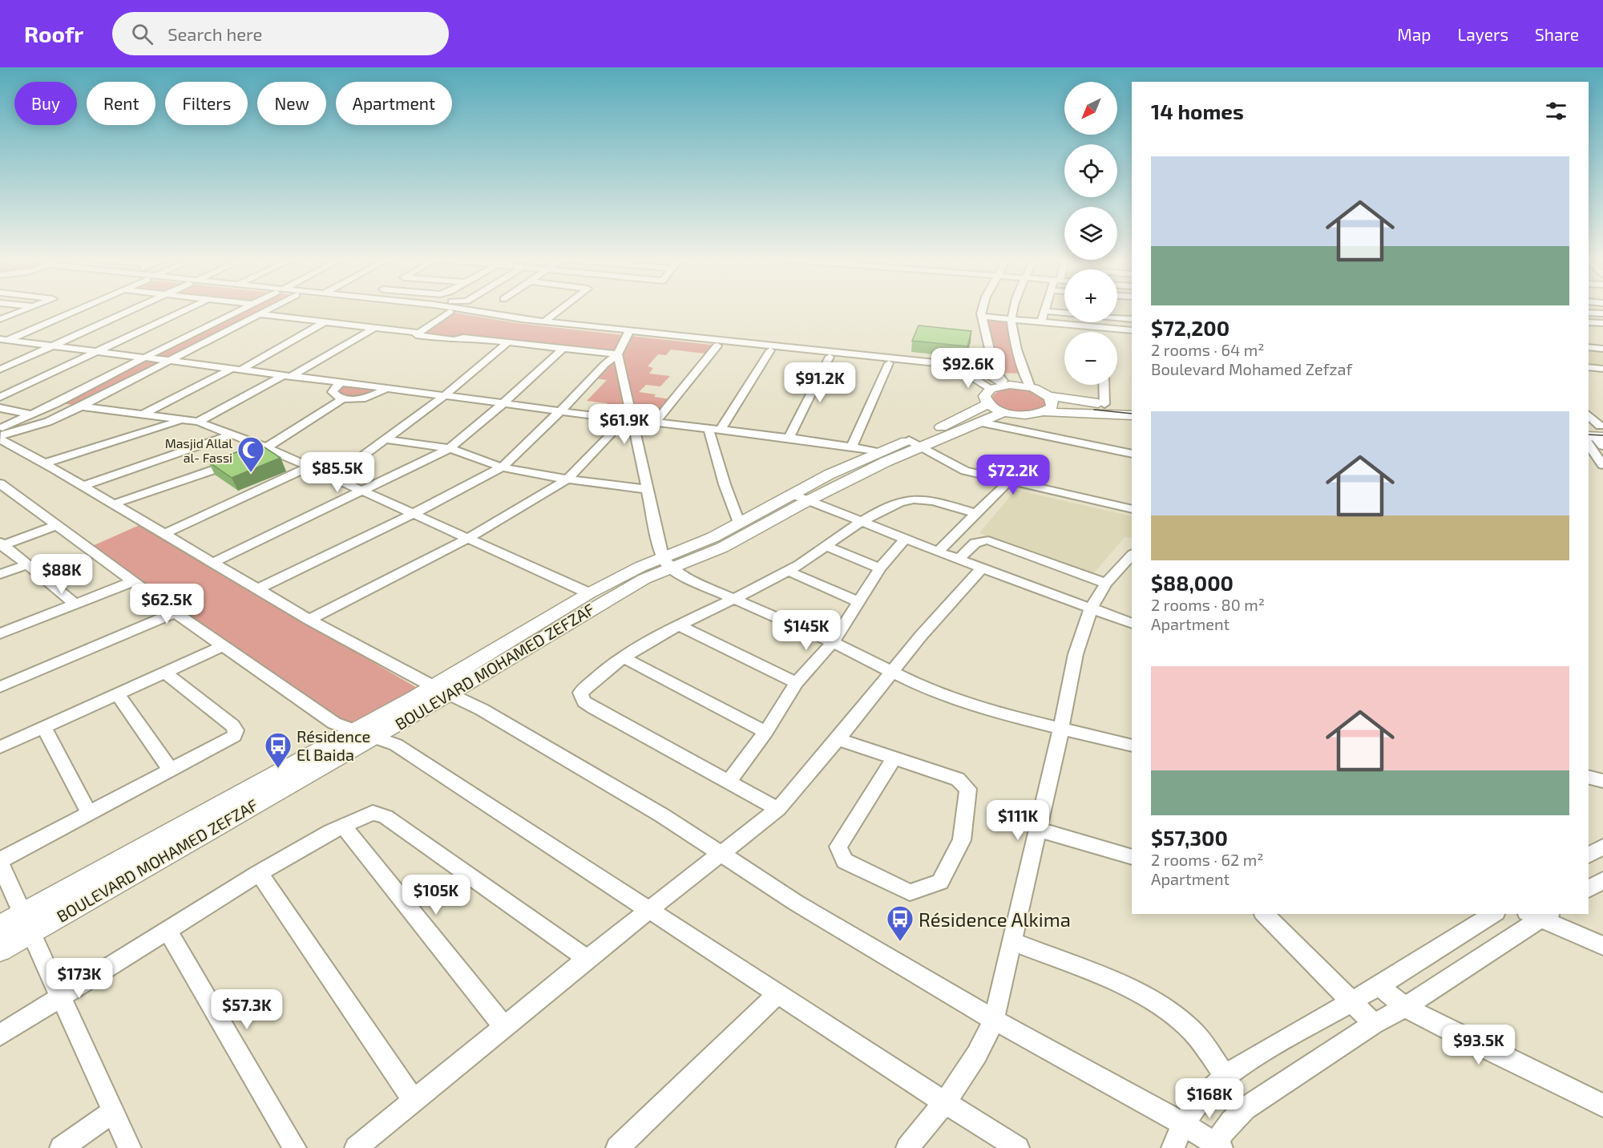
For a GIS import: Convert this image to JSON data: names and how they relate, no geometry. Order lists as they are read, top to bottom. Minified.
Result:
{"streets":{"main road":["BOULEVARD MOHAMED ZEFZAF"]},"places":{"mosque":["Masjid Allal al- Fassi"],"bus stop":["Résidence El Baida","Résidence Alkima"]},"north":"bottom left","page":{"header":"Roofr","search":"Search here","nav":["Map","Layers","Share"],"map_buttons":["+","−"],"chip":["Buy","Rent","Filters","New","Apartment"],"heading":"14 homes","list":[{"name":"$72,200","note":"2 rooms · 64 m² · Boulevard Mohamed Zefzaf"},{"name":"$88,000","note":"2 rooms · 80 m² · Apartment"},{"name":"$57,300","note":"2 rooms · 62 m² · Apartment"}],"price":["$92.6K","$91.2K","$61.9K","$85.5K","$72.2K","$88K","$62.5K","$145K","$111K","$105K","$173K","$57.3K","$93.5K","$168K"]}}
